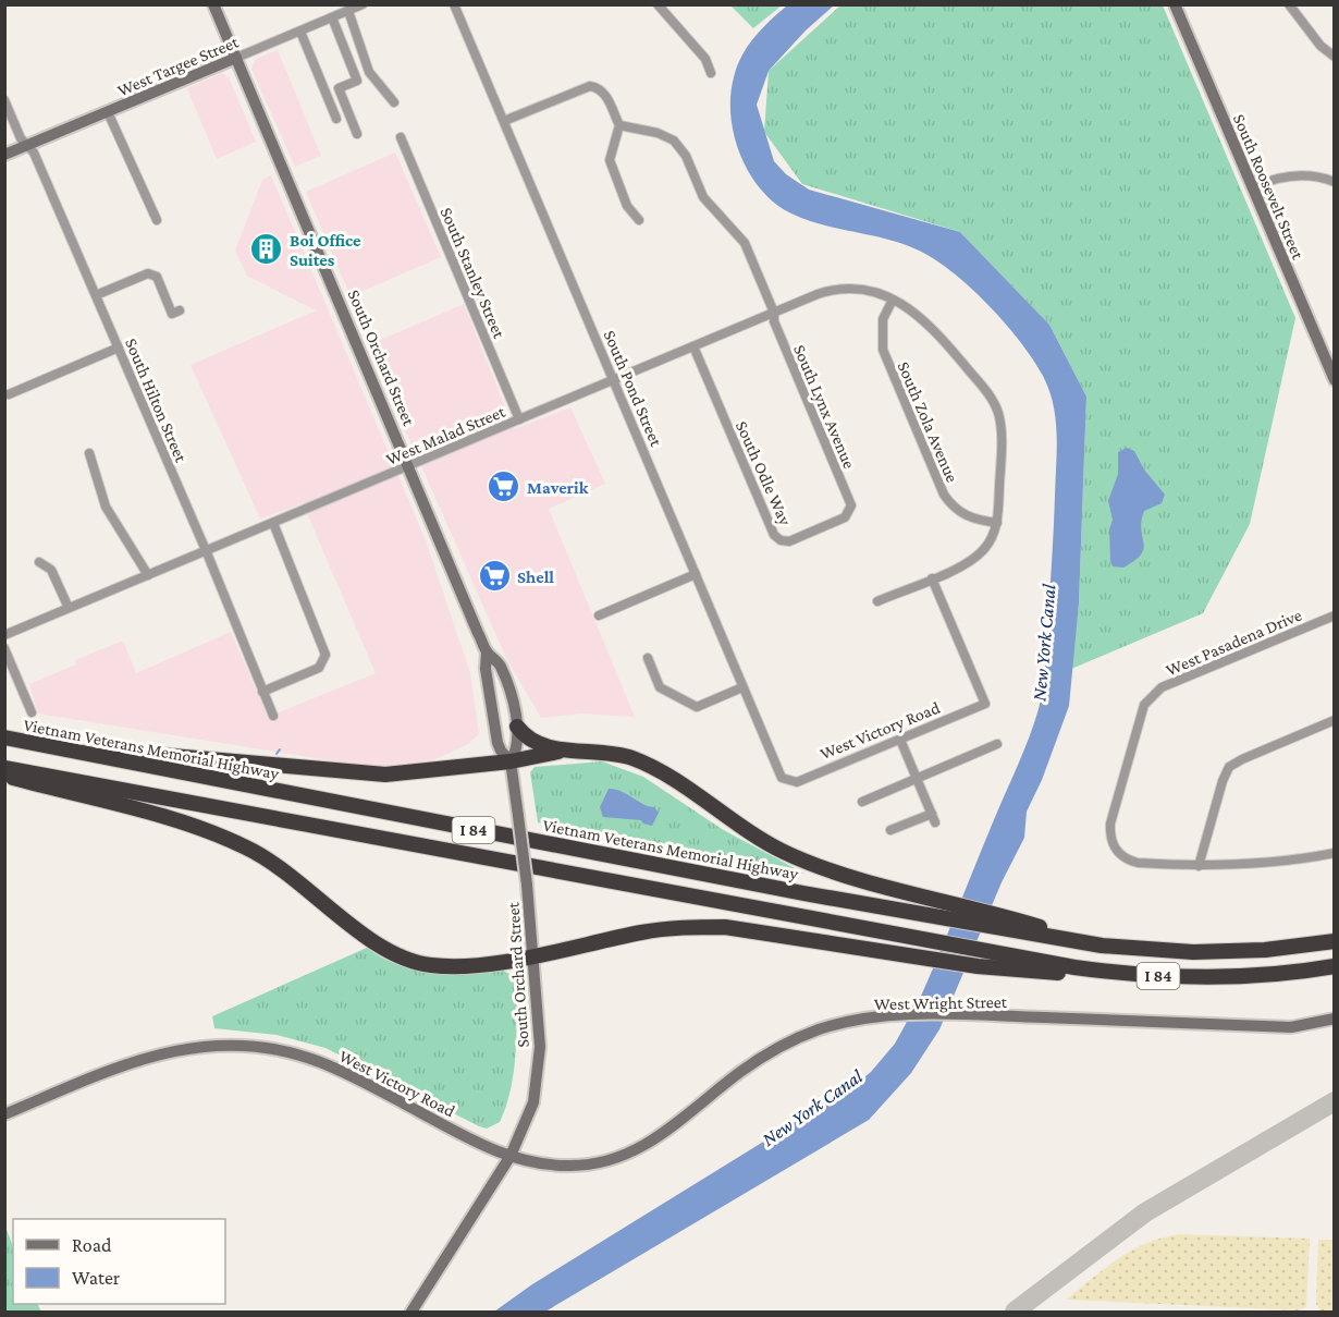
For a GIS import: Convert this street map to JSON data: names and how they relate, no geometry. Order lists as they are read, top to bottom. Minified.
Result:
{"streets":{"highway":["Vietnam Veterans Memorial Highway","I 84"],"main road":["West Targee Street","South Roosevelt Street","South Orchard Street","West Victory Road","West Wright Street"],"street":["South Stanley Street","South Pond Street","South Hilton Street","South Lynx Avenue","South Zola Avenue","West Malad Street","South Odle Way","West Pasadena Drive"]},"crossings":[["West Targee Street","South Orchard Street"],["West Targee Street","South Hilton Street"],["South Stanley Street","West Malad Street"],["South Orchard Street","West Malad Street"],["South Orchard Street","West Victory Road"],["South Orchard Street","West Wright Street"],["South Pond Street","West Malad Street"],["South Pond Street","West Victory Road"],["South Hilton Street","West Malad Street"],["South Lynx Avenue","West Malad Street"],["South Lynx Avenue","South Odle Way"],["South Zola Avenue","West Malad Street"],["West Malad Street","South Odle Way"],["West Victory Road","West Wright Street"],["Vietnam Veterans Memorial Highway","I 84"]],"water":["New York Canal"],"places":{"building":["Boi Office Suites"],"supermarket":["Maverik","Shell"]},"legend":["Road","Water"]}
